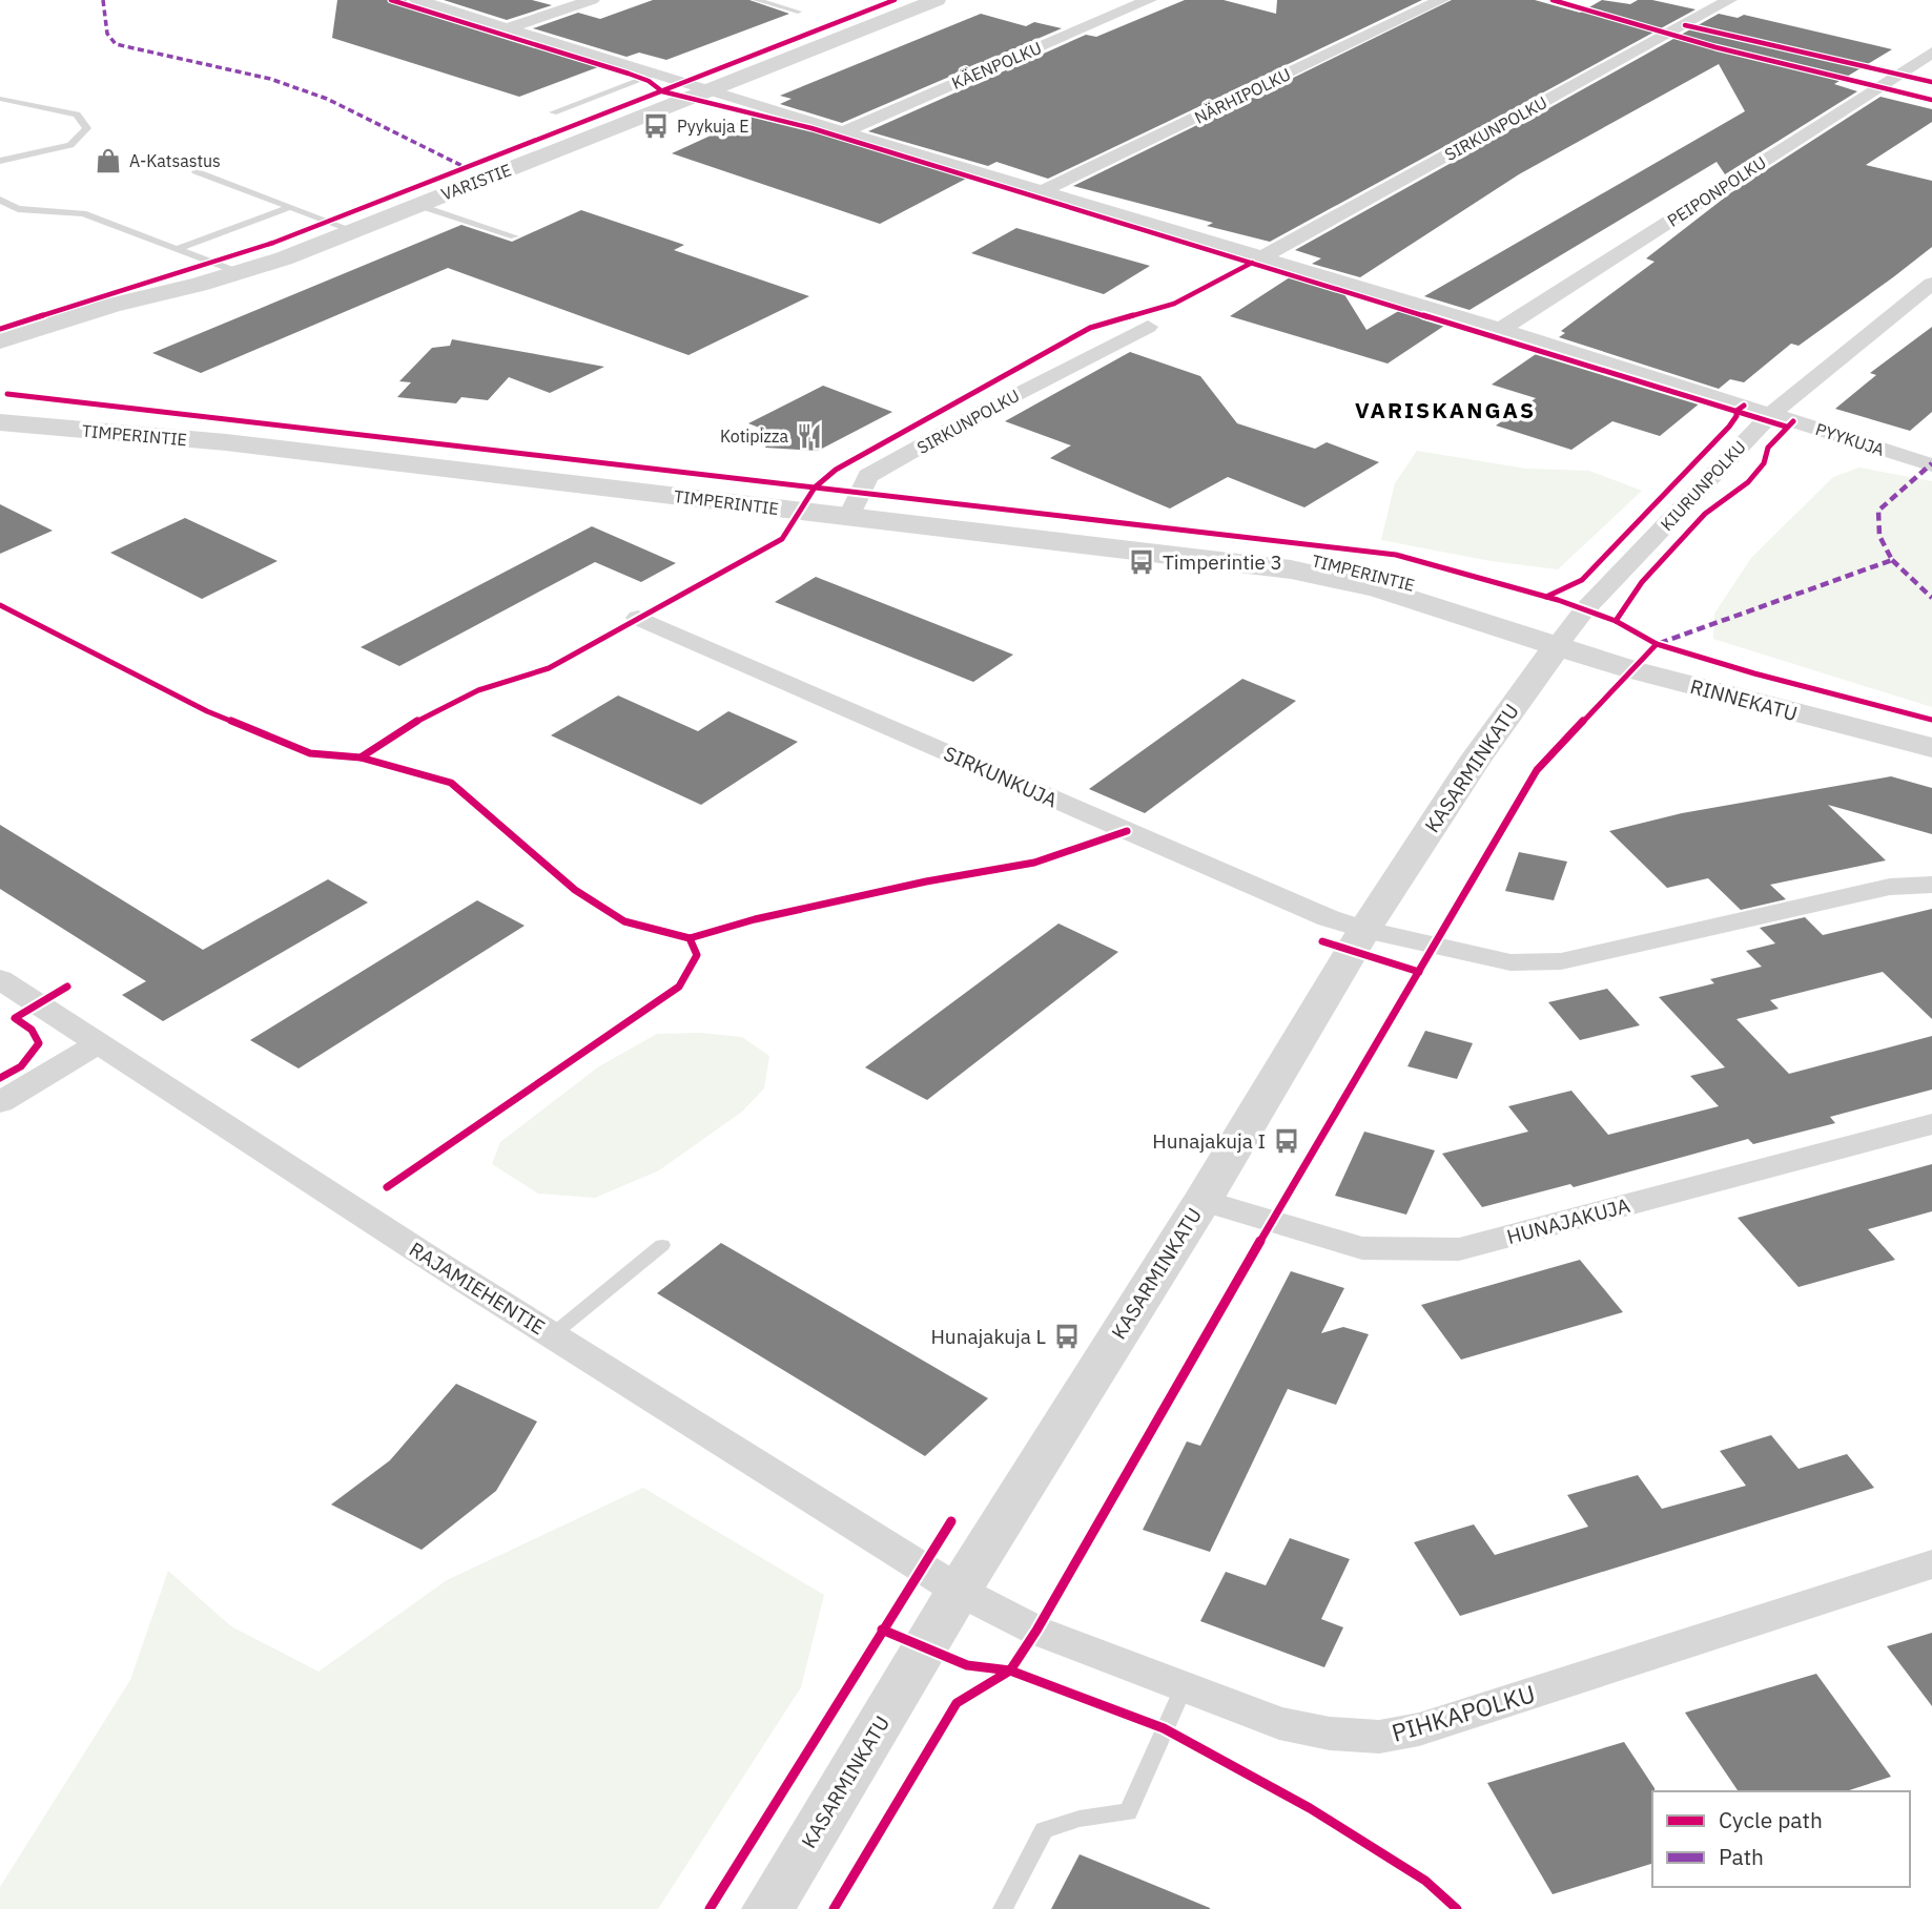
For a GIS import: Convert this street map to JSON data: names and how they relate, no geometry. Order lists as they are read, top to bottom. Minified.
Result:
{"streets":{"street":["KÄENPOLKU","NÄRHIPOLKU","SIRKUNPOLKU","VARISTIE","PEIPONPOLKU","TIMPERINTIE","PYYKUJA","KIURUNPOLKU","RINNEKATU","KASARMINKATU","SIRKUNKUJA","HUNAJAKUJA","RAJAMIEHENTIE","PIHKAPOLKU"]},"crossings":[["KÄENPOLKU","PYYKUJA"],["NÄRHIPOLKU","PYYKUJA"],["SIRKUNPOLKU","TIMPERINTIE"],["SIRKUNPOLKU","PYYKUJA"],["VARISTIE","PYYKUJA"],["PEIPONPOLKU","PYYKUJA"],["TIMPERINTIE","KIURUNPOLKU"],["TIMPERINTIE","RINNEKATU"],["TIMPERINTIE","KASARMINKATU"],["PYYKUJA","KIURUNPOLKU"],["KIURUNPOLKU","RINNEKATU"],["KIURUNPOLKU","KASARMINKATU"],["RINNEKATU","KASARMINKATU"],["KASARMINKATU","SIRKUNKUJA"],["KASARMINKATU","HUNAJAKUJA"],["KASARMINKATU","RAJAMIEHENTIE"],["KASARMINKATU","PIHKAPOLKU"],["RAJAMIEHENTIE","PIHKAPOLKU"]],"districts":["VARISKANGAS"],"places":{"bus stop":["Pyykuja E","Timperintie 3","Hunajakuja I","Hunajakuja L"],"shop":["A-Katsastus"],"restaurant":["Kotipizza"]},"legend":["Cycle path","Path"]}
